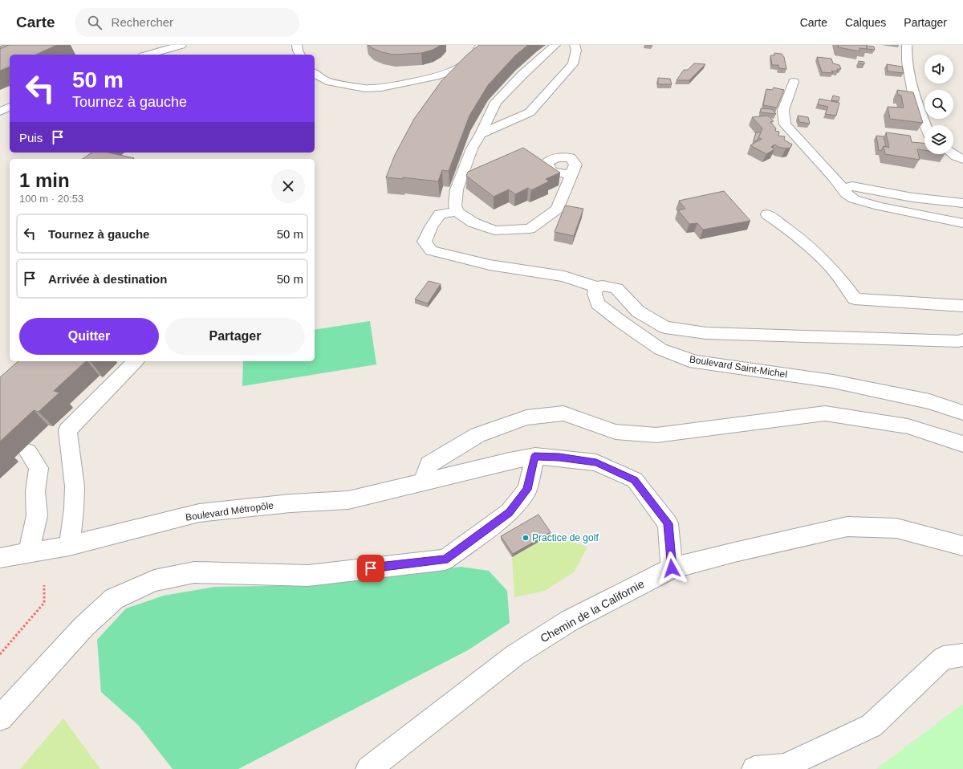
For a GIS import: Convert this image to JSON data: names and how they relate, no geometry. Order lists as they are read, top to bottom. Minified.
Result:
{"streets":{"street":["Boulevard Saint-Michel","Boulevard Métropôle","Chemin de la Californie"]},"places":["Practice de golf"],"page":{"header":"Carte","search":"Rechercher","nav":["Carte","Calques","Partager"],"turn":["50 m","Tournez à gauche"],"then":"Puis","heading":["1 min","100 m · 20:53"],"list":[{"name":"Tournez à gauche","value":"50 m"},{"name":"Arrivée à destination","value":"50 m"}],"buttons":["Quitter","Partager"]}}
